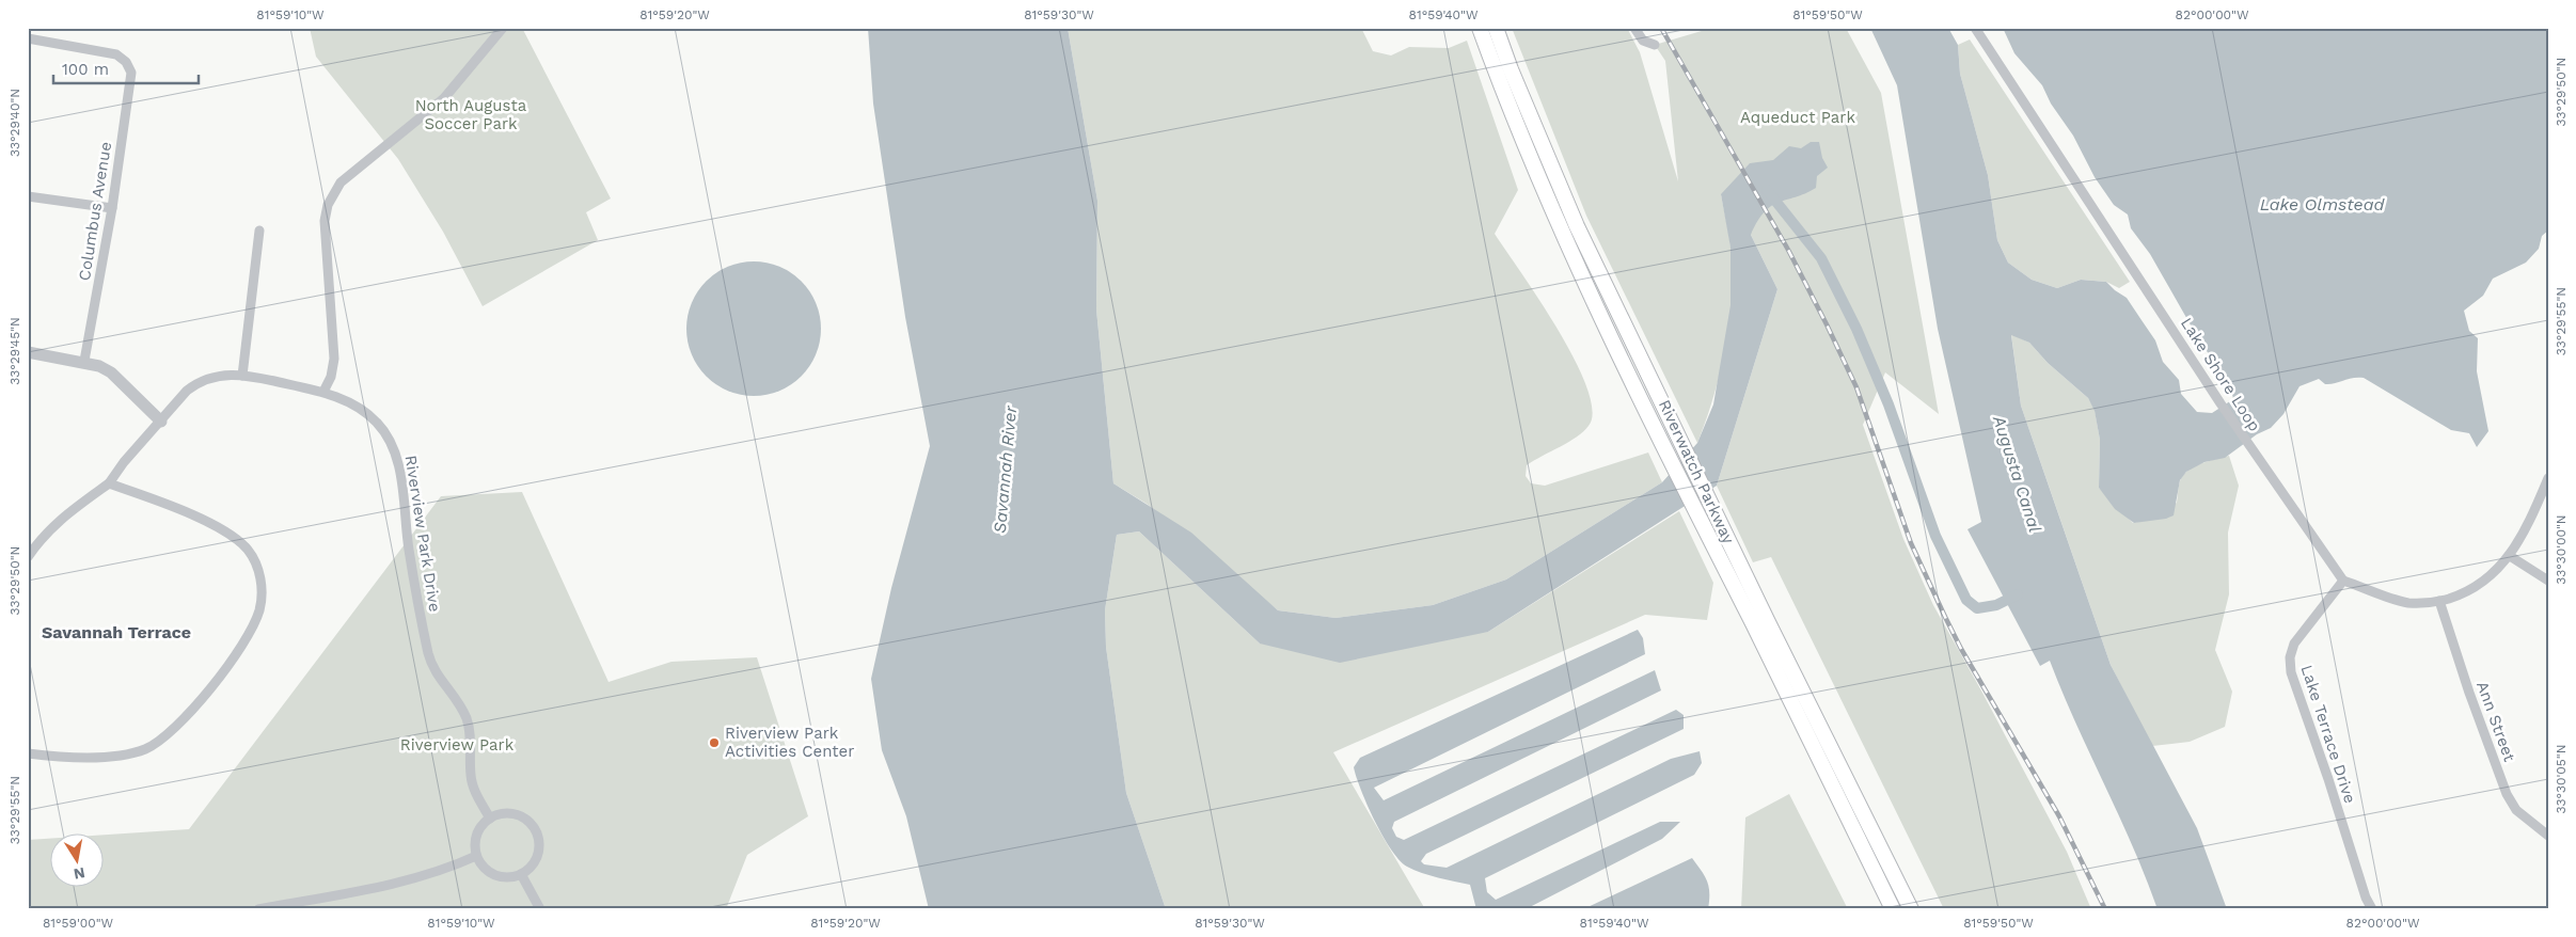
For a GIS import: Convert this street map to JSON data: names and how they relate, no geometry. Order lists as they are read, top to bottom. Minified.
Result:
{"streets":{"main road":["Riverwatch Parkway"],"street":["Columbus Avenue","Lake Shore Loop","Riverview Park Drive","Ann Street","Lake Terrace Drive"]},"crossings":[["Lake Shore Loop","Lake Terrace Drive"]],"districts":["Savannah Terrace"],"water":["Lake Olmstead","Savannah River","Augusta Canal"],"parks":["North Augusta Soccer Park","Aqueduct Park","Riverview Park"],"places":["Riverview Park Activities Center"],"scale_bar":"100 m","north":"bottom","coordinates":["81°59'10\"W","81°59'20\"W","81°59'30\"W","81°59'40\"W","81°59'50\"W","82°00'00\"W","33°29'50\"N","33°29'40\"N","33°29'55\"N","33°29'45\"N","33°30'00\"N","33°30'05\"N","81°59'00\"W"]}
